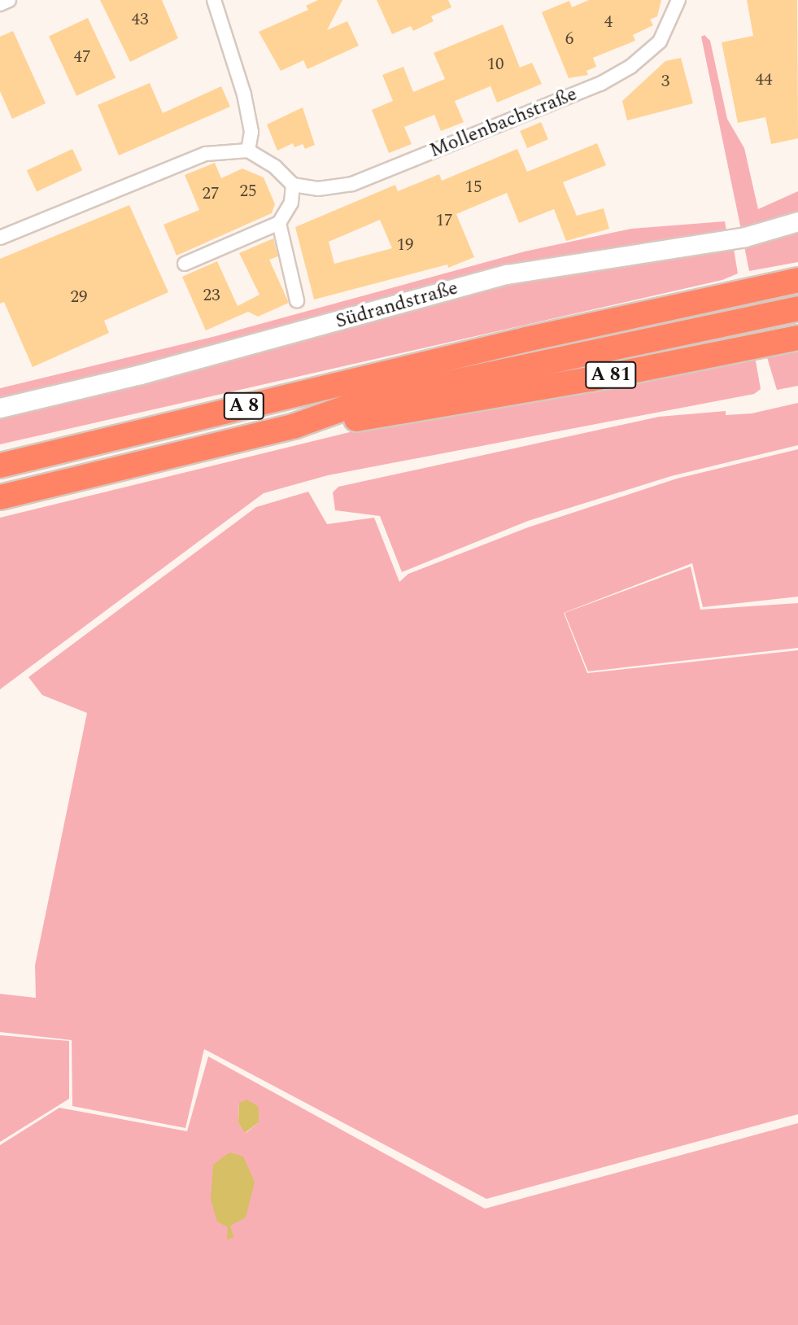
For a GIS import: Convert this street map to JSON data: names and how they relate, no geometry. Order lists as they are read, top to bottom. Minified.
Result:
{"streets":{"highway":["A 81","A 8"],"main road":["Südrandstraße"],"street":["Mollenbachstraße"]},"crossings":[["A 81","A 8"]],"house_numbers":["43","4","6","47","10","44","3","15","25","27","17","19","23","29"]}
